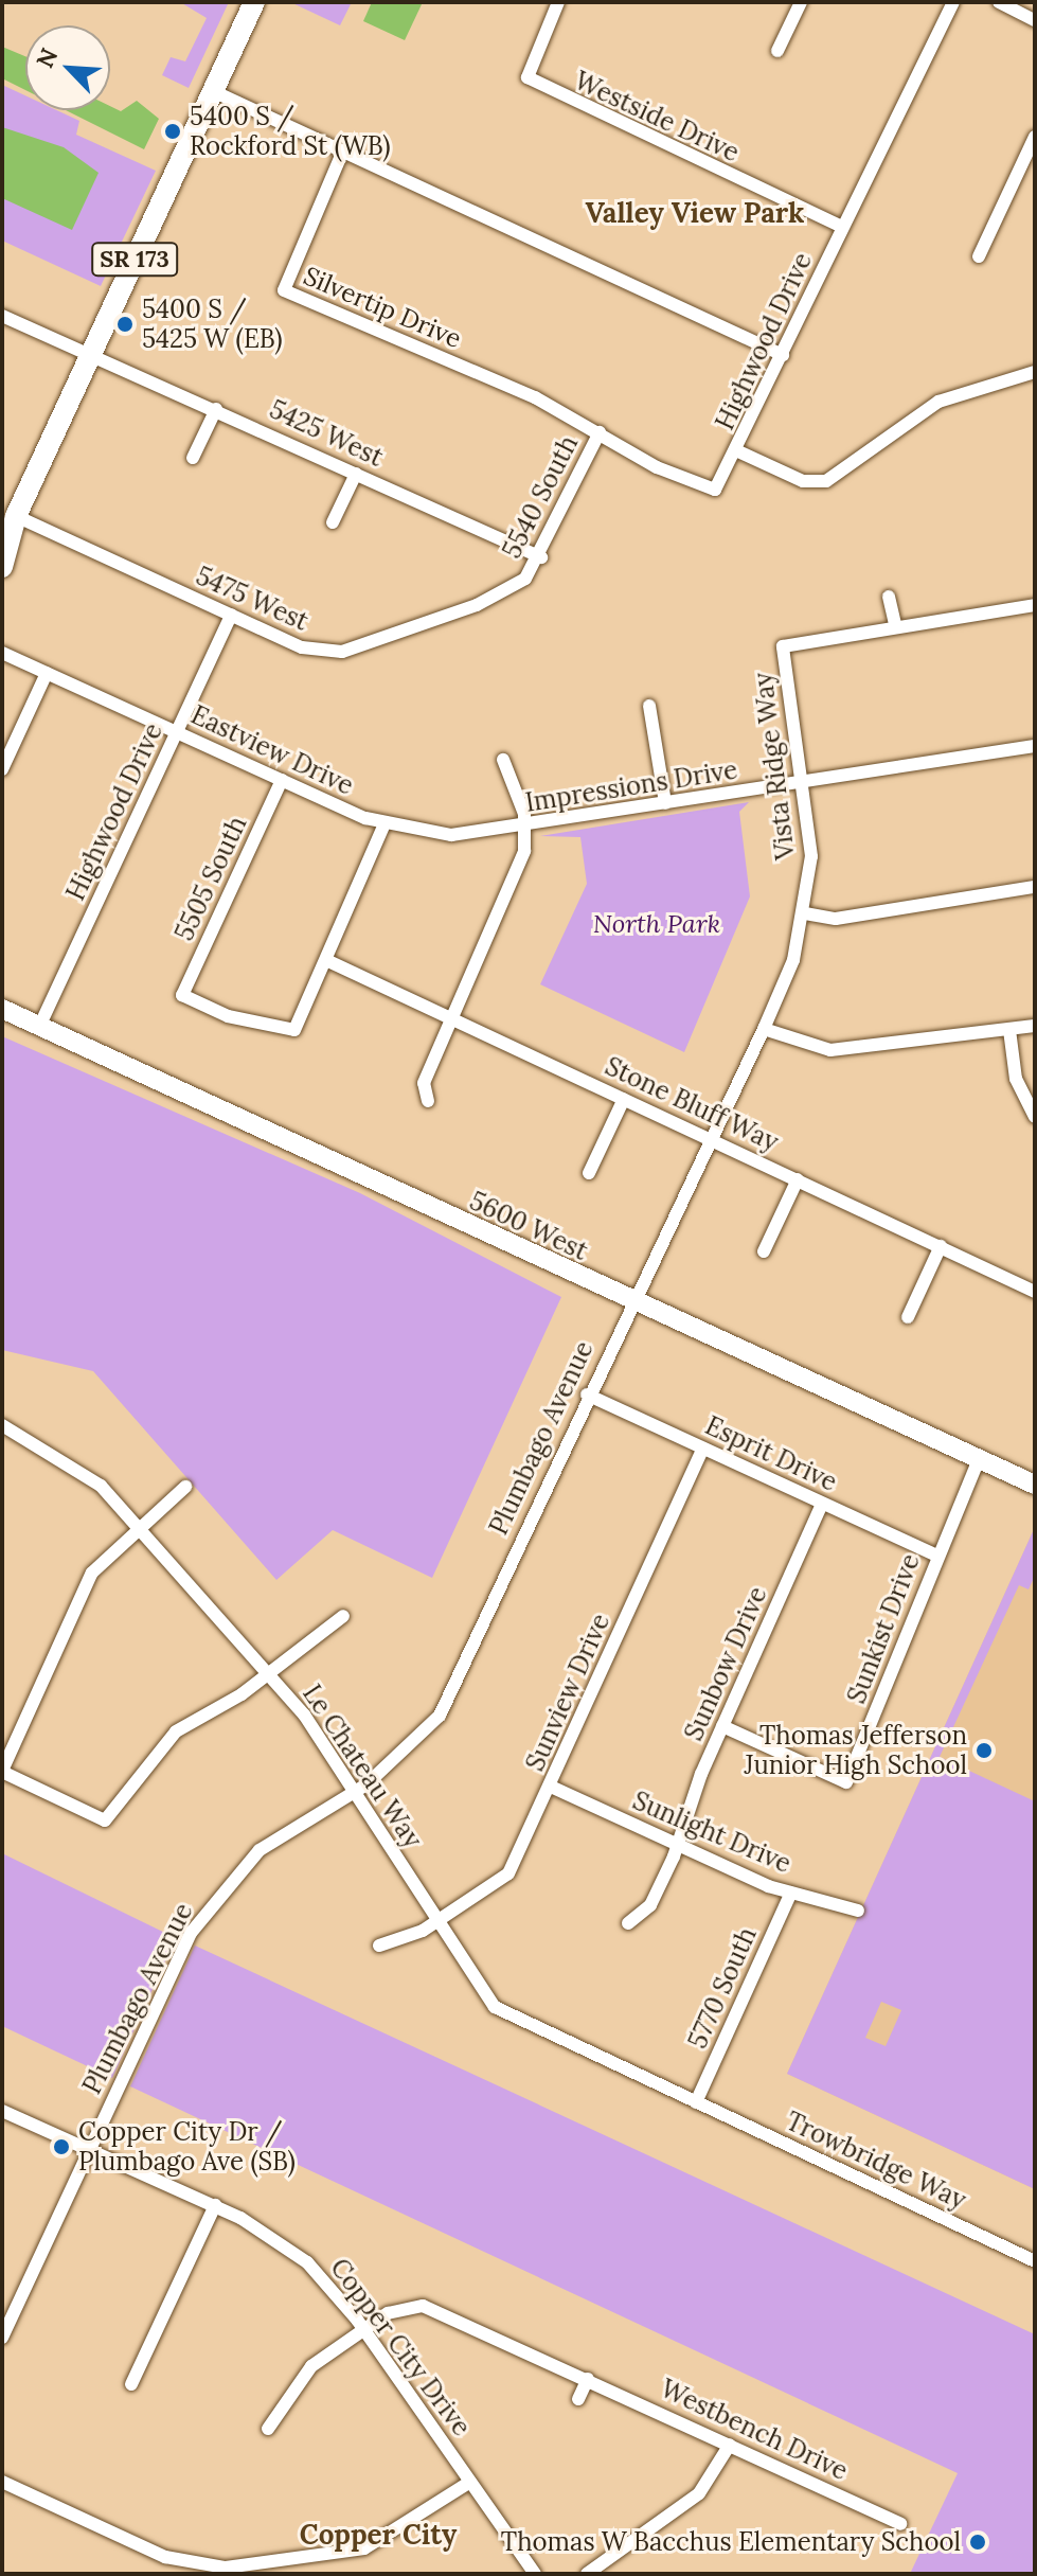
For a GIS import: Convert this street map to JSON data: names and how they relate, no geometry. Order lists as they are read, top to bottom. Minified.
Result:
{"streets":{"main road":["SR 173","5600 West"],"street":["Westside Drive","Silvertip Drive","Highwood Drive","5425 West","5540 South","5475 West","Eastview Drive","Vista Ridge Way","Impressions Drive","5505 South","Stone Bluff Way","Plumbago Avenue","Esprit Drive","Sunkist Drive","Sunbow Drive","Sunview Drive","Le Chateau Way","Sunlight Drive","5770 South","Trowbridge Way","Copper City Drive","Westbench Drive"]},"crossings":[["Westside Drive","Highwood Drive"],["SR 173","5425 West"],["SR 173","5475 West"],["Silvertip Drive","Highwood Drive"],["Silvertip Drive","5540 South"],["Highwood Drive","5540 South"],["Highwood Drive","5475 West"],["Highwood Drive","Eastview Drive"],["Highwood Drive","5600 West"],["5425 West","5540 South"],["5540 South","5475 West"],["Eastview Drive","Impressions Drive"],["Eastview Drive","5505 South"],["Vista Ridge Way","Impressions Drive"],["Vista Ridge Way","Stone Bluff Way"],["Vista Ridge Way","5600 West"],["Vista Ridge Way","Plumbago Avenue"],["5505 South","Stone Bluff Way"],["5600 West","Plumbago Avenue"],["5600 West","Sunkist Drive"],["Plumbago Avenue","Esprit Drive"],["Plumbago Avenue","Le Chateau Way"],["Plumbago Avenue","Copper City Drive"],["Esprit Drive","Sunkist Drive"],["Esprit Drive","Sunbow Drive"],["Esprit Drive","Sunview Drive"],["Sunkist Drive","Sunbow Drive"],["Sunbow Drive","Sunlight Drive"],["Sunview Drive","Le Chateau Way"],["Sunview Drive","Sunlight Drive"],["Le Chateau Way","5770 South"],["Le Chateau Way","Trowbridge Way"],["Sunlight Drive","5770 South"],["5770 South","Trowbridge Way"],["Copper City Drive","Westbench Drive"]],"districts":["Valley View Park","Copper City"],"parks":["North Park"],"places":["5400 S / Rockford St (WB)","5400 S / 5425 W (EB)","Thomas Jefferson Junior High School","Copper City Dr / Plumbago Ave (SB)","Thomas W Bacchus Elementary School"],"north":"top left"}
